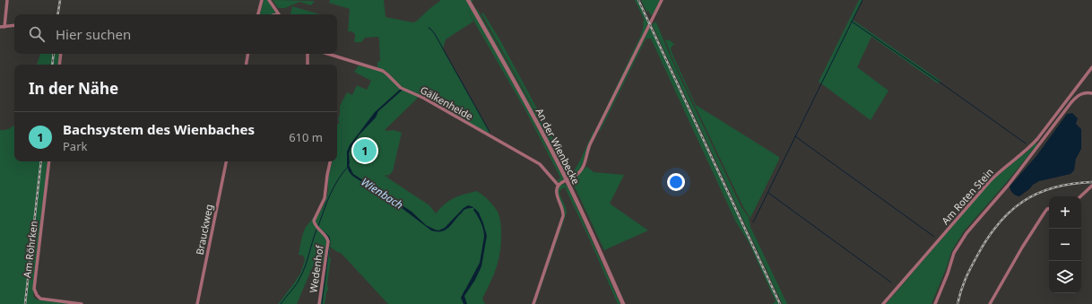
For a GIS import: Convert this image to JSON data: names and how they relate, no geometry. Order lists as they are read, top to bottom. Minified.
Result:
{"streets":{"street":["Gälkenheide","An der Wienbecke","Am Roten Stein","Brauckweg","Am Röhrken","Wedenhof"]},"water":["Wienbach"],"page":{"search":"Hier suchen","heading":"In der Nähe","list":[{"mark":"1","name":"Bachsystem des Wienbaches","note":"Park","value":"610 m"}],"pins":"1","map_buttons":["+","−"]}}
